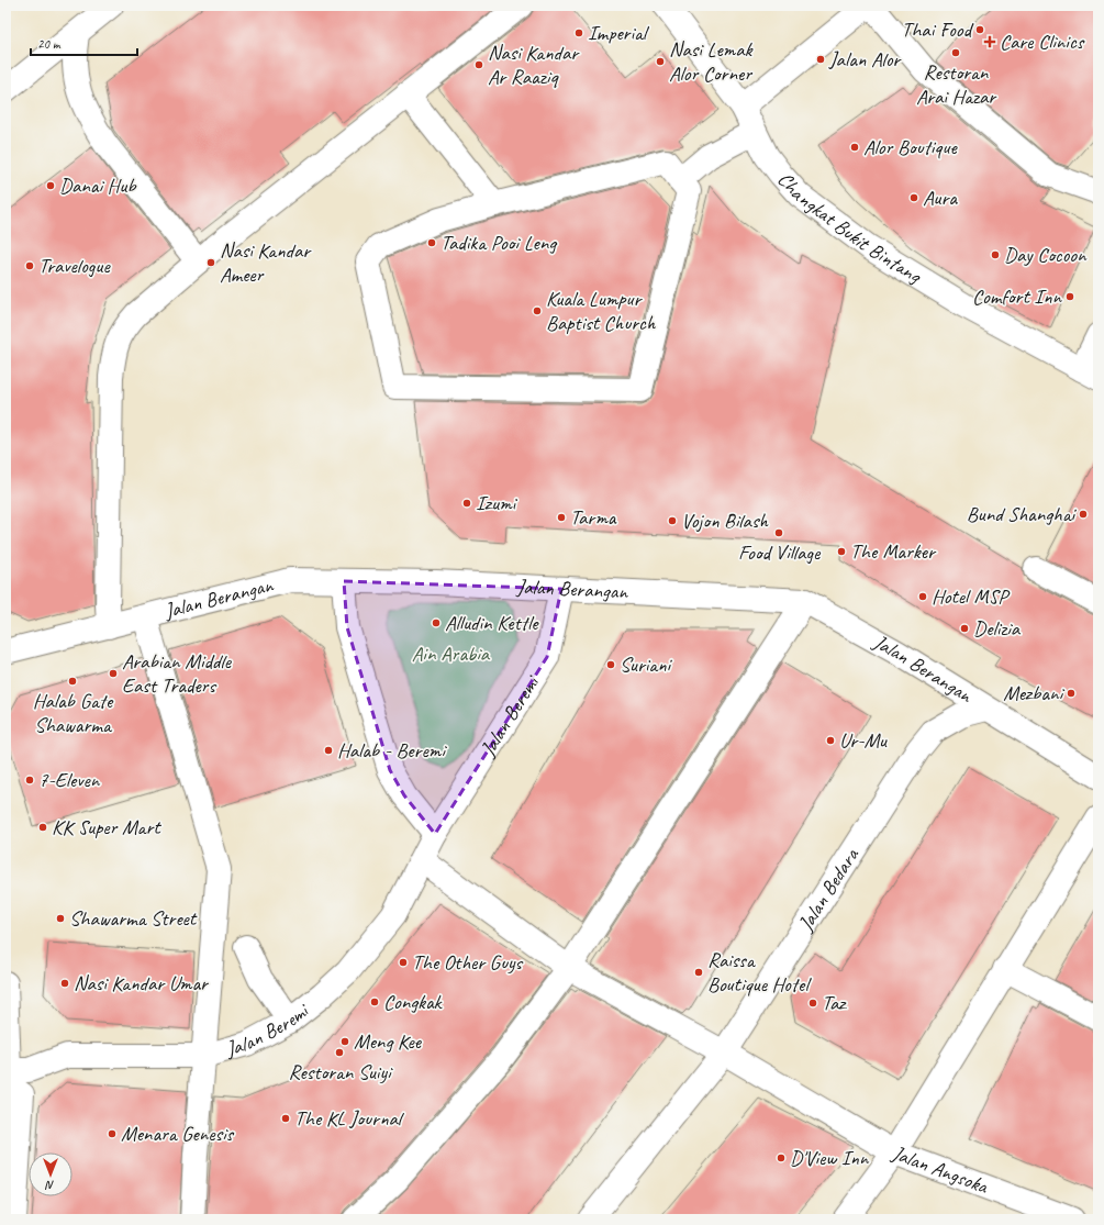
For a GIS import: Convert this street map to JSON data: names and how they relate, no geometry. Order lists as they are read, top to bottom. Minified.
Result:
{"streets":{"street":["Changkat Bukit Bintang","Jalan Berangan","Jalan Beremi","Jalan Bedara","Jalan Angsoka"]},"crossings":[["Jalan Berangan","Jalan Beremi"],["Jalan Berangan","Jalan Bedara"],["Jalan Beremi","Jalan Angsoka"],["Jalan Bedara","Jalan Angsoka"]],"parks":["Ain Arabia"],"places":{"other":["Thai Food","Imperial","Restoran Arai Hazar","Jalan Alor","Nasi Lemak Alor Corner","Nasi Kandar Ar Raaziq","Alor Boutique","Danai Hub","Aura","Tadika Pooi Leng","Day Cocoon","Nasi Kandar Ameer","Travelogue","Comfort Inn","Kuala Lumpur Baptist Church","Izumi","Bund Shanghai","Tarma","Vojon Bilash","Food Village","The Marker","Hotel MSP","Alludin Kettle","Delizia","Suriani","Arabian Middle East Traders","Halab Gate Shawarma","Mezbani","Ur-Mu","Halab - Beremi","7-Eleven","KK Super Mart","Shawarma Street","The Other Guys","Raissa Boutique Hotel","Nasi Kandar Umar","Congkak","Taz","Meng Kee","Restoran Suiyi","The KL Journal","Menara Genesis","D'View Inn"],"health":["Care Clinics"]},"scale_bar":"20 m","north":"bottom"}
